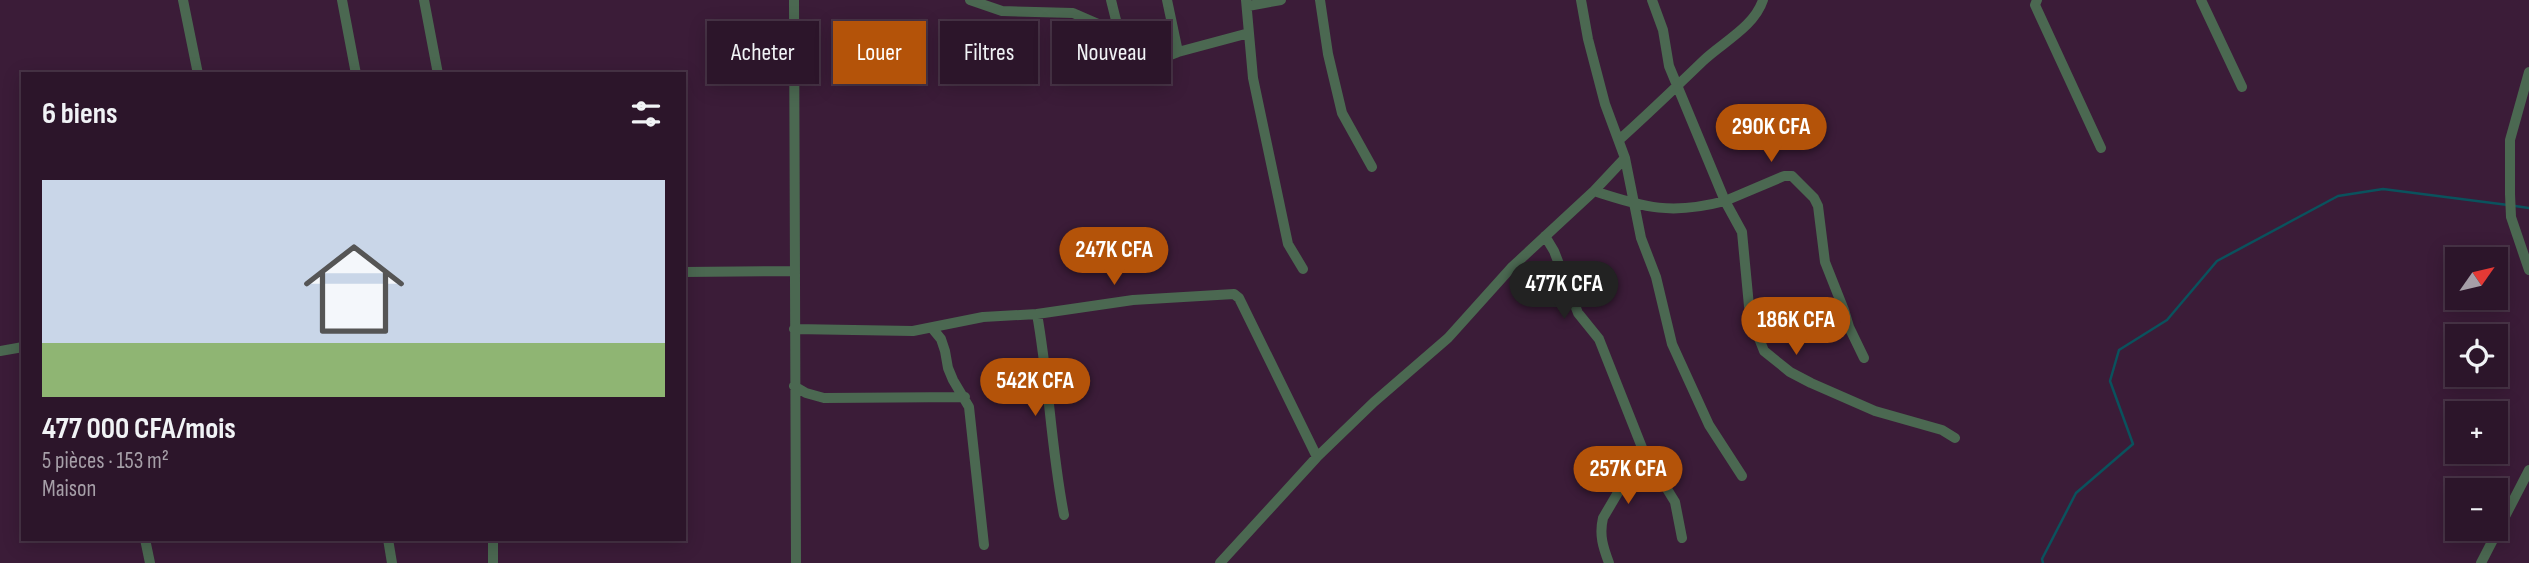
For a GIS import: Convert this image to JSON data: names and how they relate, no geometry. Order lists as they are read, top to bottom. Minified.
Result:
{"north":"top right","page":{"chip":["Acheter","Louer","Filtres","Nouveau"],"heading":"6 biens","price":["290K CFA","247K CFA","477K CFA","186K CFA","542K CFA","257K CFA"],"list":[{"name":"477 000 CFA/mois","note":"5 pièces · 153 m² · Maison"}],"map_buttons":["+","−"]}}
